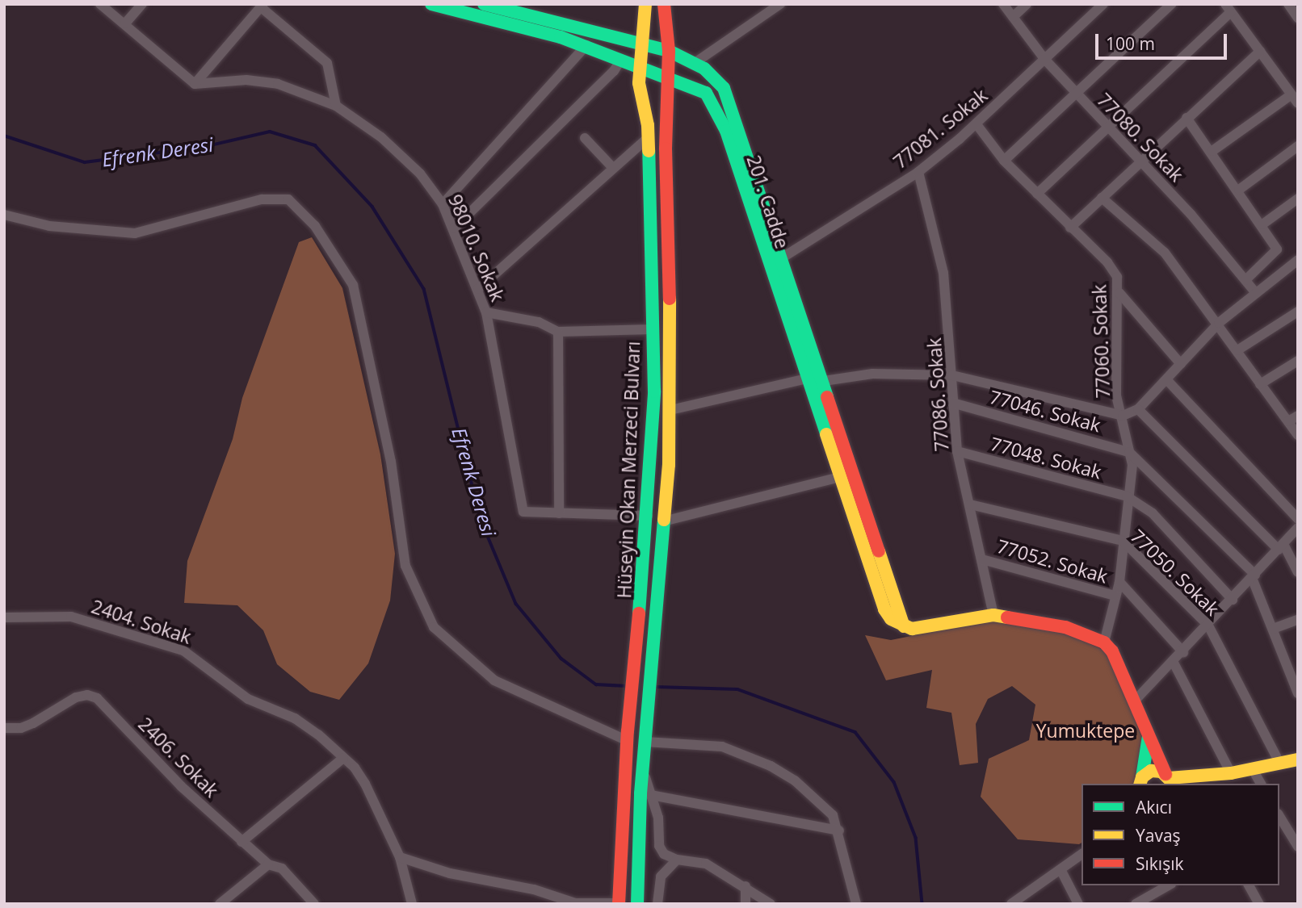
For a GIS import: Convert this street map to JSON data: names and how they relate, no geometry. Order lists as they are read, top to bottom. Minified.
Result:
{"streets":{"main road":["201. Cadde","Hüseyin Okan Merzeci Bulvarı"],"street":["77081. Sokak","77080. Sokak","98010. Sokak","77060. Sokak","77086. Sokak","77046. Sokak","77048. Sokak","77052. Sokak","77050. Sokak","2404. Sokak","2406. Sokak"]},"crossings":[["77081. Sokak","77080. Sokak"],["77081. Sokak","201. Cadde"],["77081. Sokak","77060. Sokak"],["77081. Sokak","77086. Sokak"],["201. Cadde","Hüseyin Okan Merzeci Bulvarı"],["77060. Sokak","77046. Sokak"],["77060. Sokak","77048. Sokak"],["77060. Sokak","77052. Sokak"],["77060. Sokak","77050. Sokak"],["77086. Sokak","77046. Sokak"],["77086. Sokak","77048. Sokak"],["77086. Sokak","77052. Sokak"],["77086. Sokak","77050. Sokak"]],"water":["Efrenk Deresi"],"parks":["Yumuktepe"],"legend":["Akıcı","Yavaş","Sıkışık"],"scale_bar":"100 m"}
